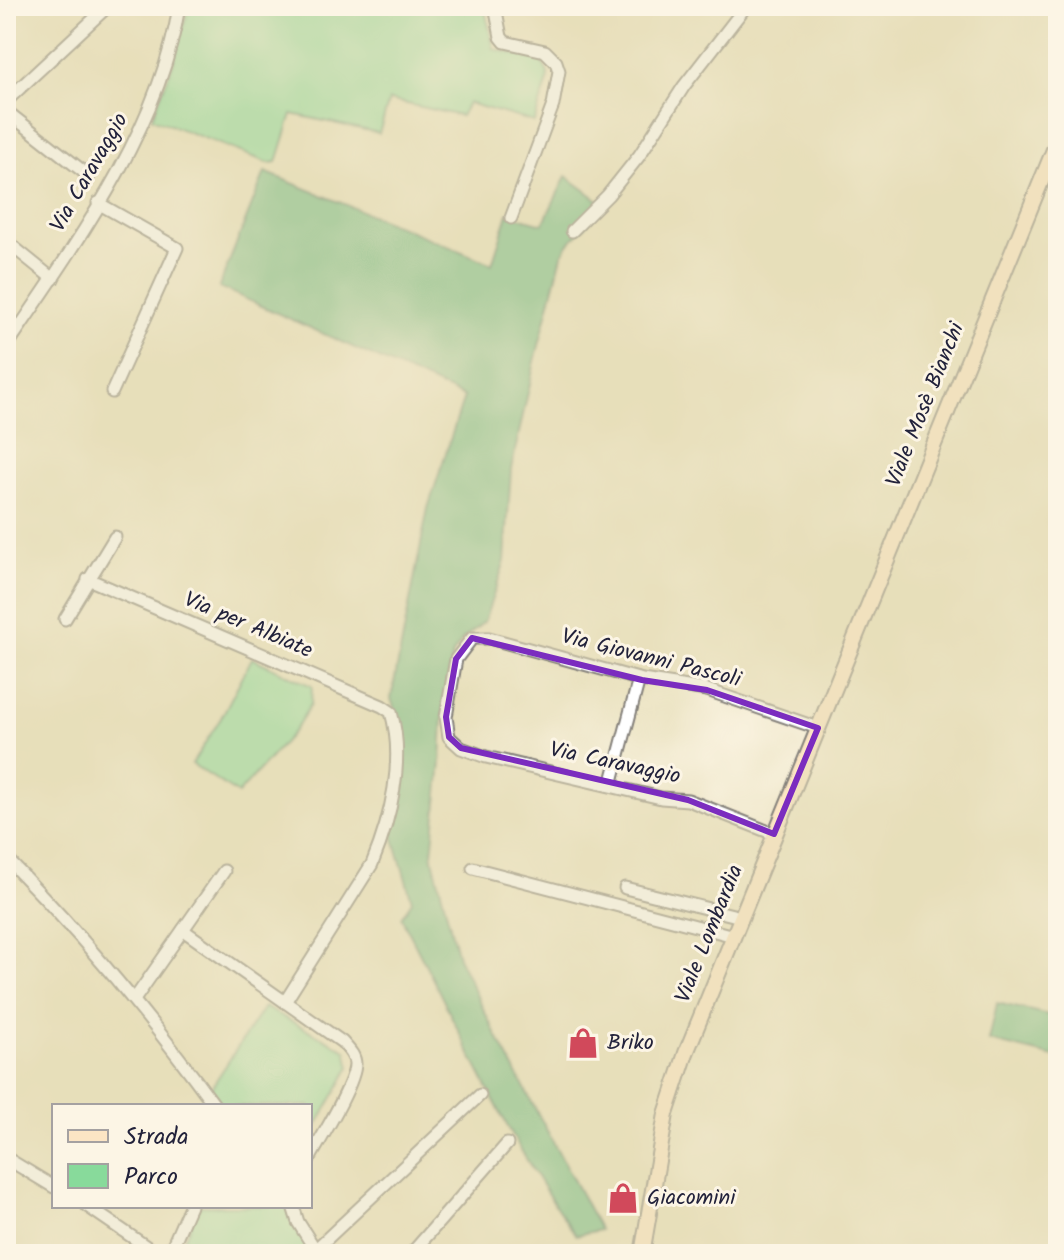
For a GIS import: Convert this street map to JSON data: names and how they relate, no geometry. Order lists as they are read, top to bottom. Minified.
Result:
{"streets":{"main road":["Viale Mosè Bianchi","Viale Lombardia"],"street":["Via Caravaggio","Via per Albiate","Via Giovanni Pascoli"]},"crossings":[["Via Caravaggio","Via Giovanni Pascoli"],["Via Caravaggio","Viale Lombardia"],["Viale Mosè Bianchi","Viale Lombardia"],["Via Giovanni Pascoli","Viale Lombardia"]],"places":{"shop":["Briko","Giacomini"]},"legend":["Strada","Parco"]}
